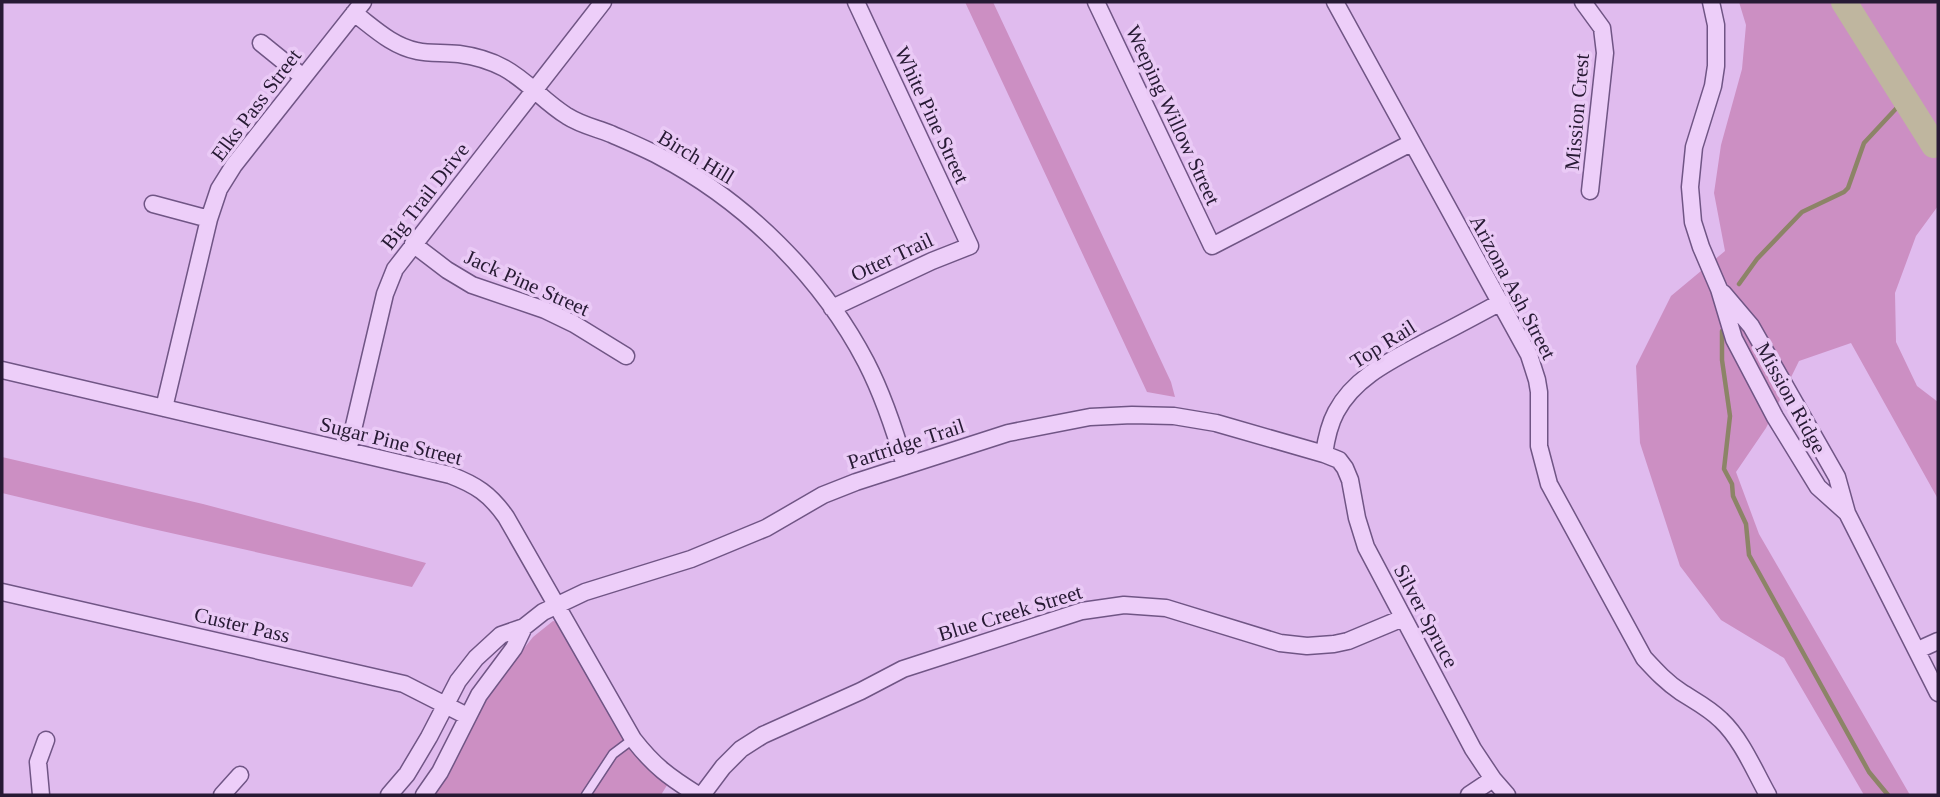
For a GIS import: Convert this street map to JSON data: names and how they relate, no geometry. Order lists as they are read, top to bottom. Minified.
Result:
{"streets":{"street":["Elks Pass Street","Mission Crest","White Pine Street","Weeping Willow Street","Birch Hill","Big Trail Drive","Otter Trail","Jack Pine Street","Arizona Ash Street","Top Rail","Mission Ridge","Sugar Pine Street","Partridge Trail","Blue Creek Street","Silver Spruce","Custer Pass"]},"crossings":[["Elks Pass Street","Birch Hill"],["Elks Pass Street","Sugar Pine Street"],["White Pine Street","Otter Trail"],["Weeping Willow Street","Arizona Ash Street"],["Birch Hill","Big Trail Drive"],["Birch Hill","Otter Trail"],["Birch Hill","Partridge Trail"],["Big Trail Drive","Jack Pine Street"],["Big Trail Drive","Sugar Pine Street"],["Arizona Ash Street","Top Rail"],["Top Rail","Partridge Trail"],["Top Rail","Silver Spruce"],["Sugar Pine Street","Partridge Trail"],["Sugar Pine Street","Blue Creek Street"],["Partridge Trail","Silver Spruce"],["Partridge Trail","Custer Pass"],["Blue Creek Street","Silver Spruce"]]}
